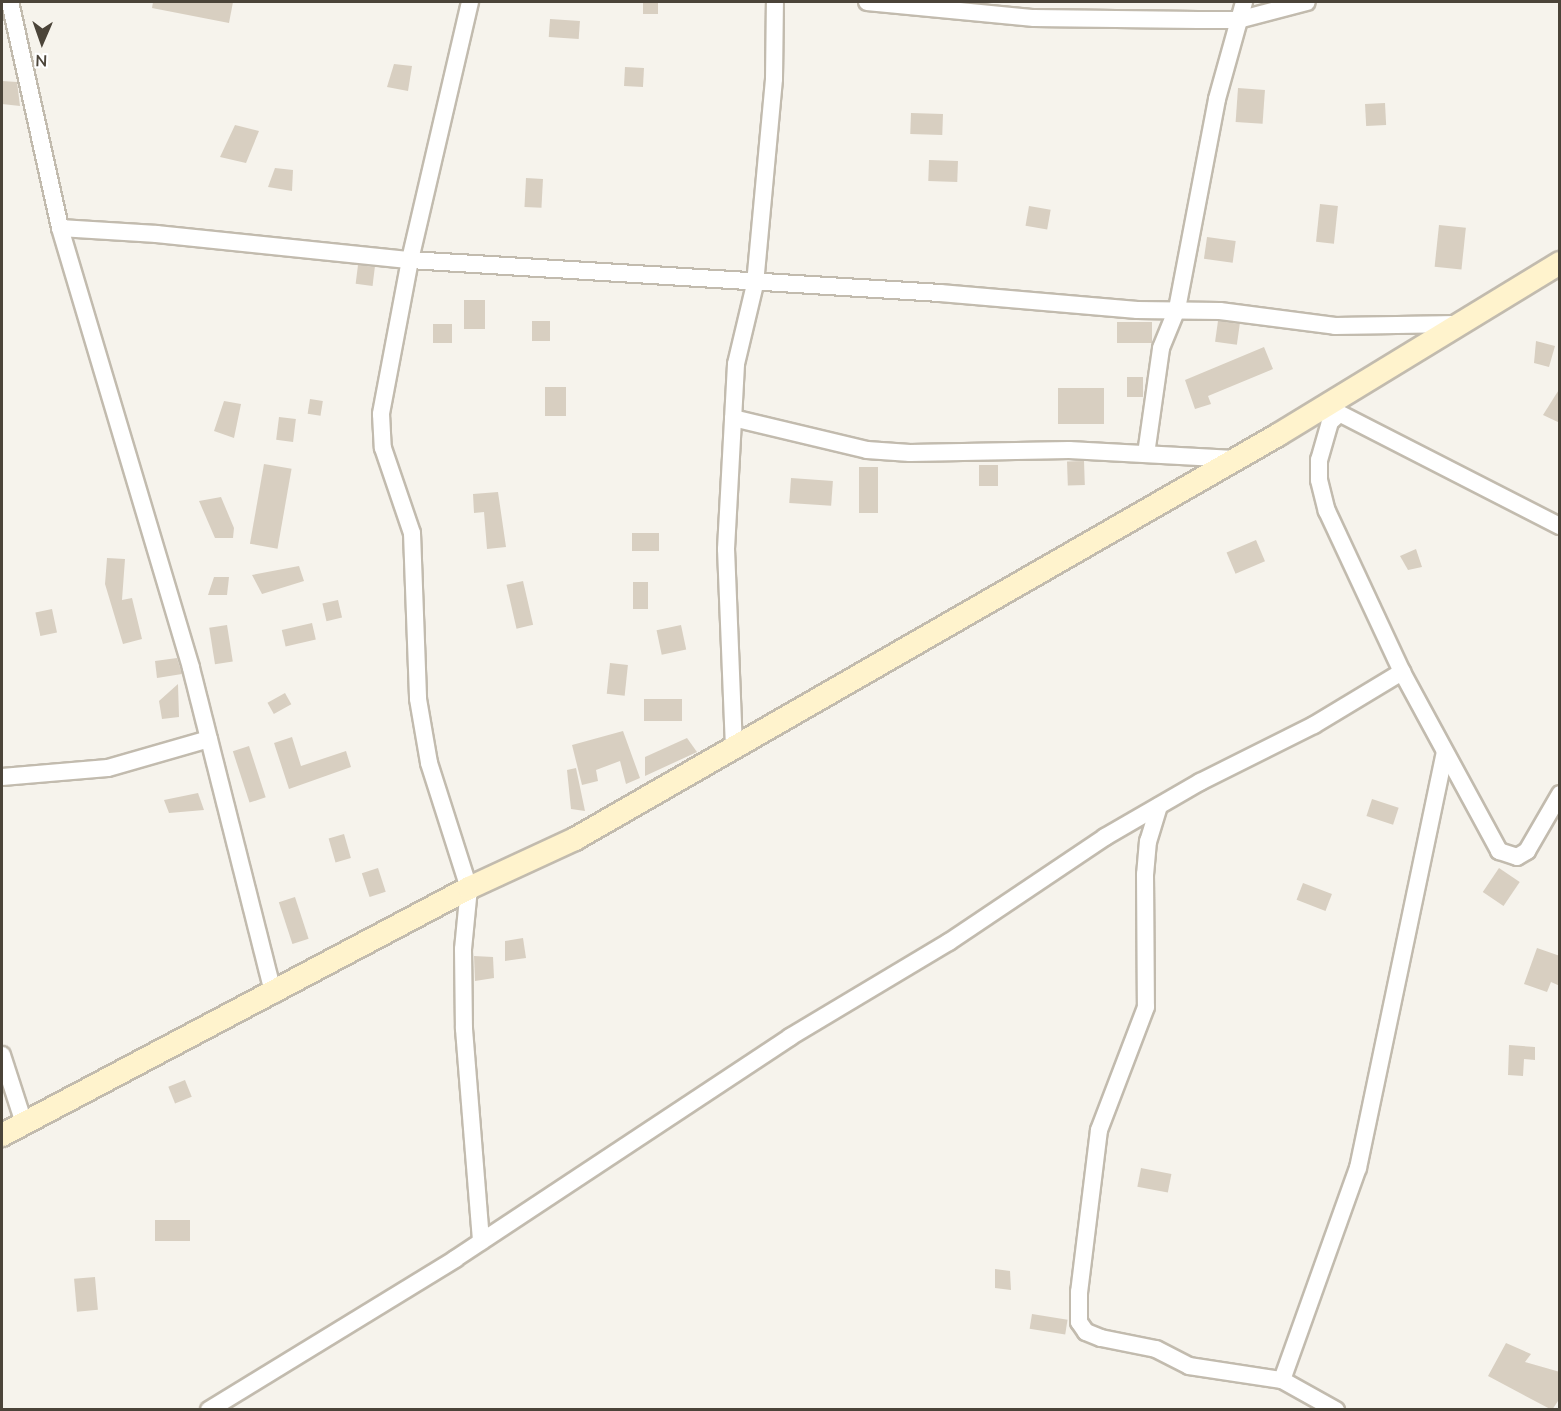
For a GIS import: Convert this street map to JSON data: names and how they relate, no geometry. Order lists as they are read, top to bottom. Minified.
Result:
{"north":"bottom"}
